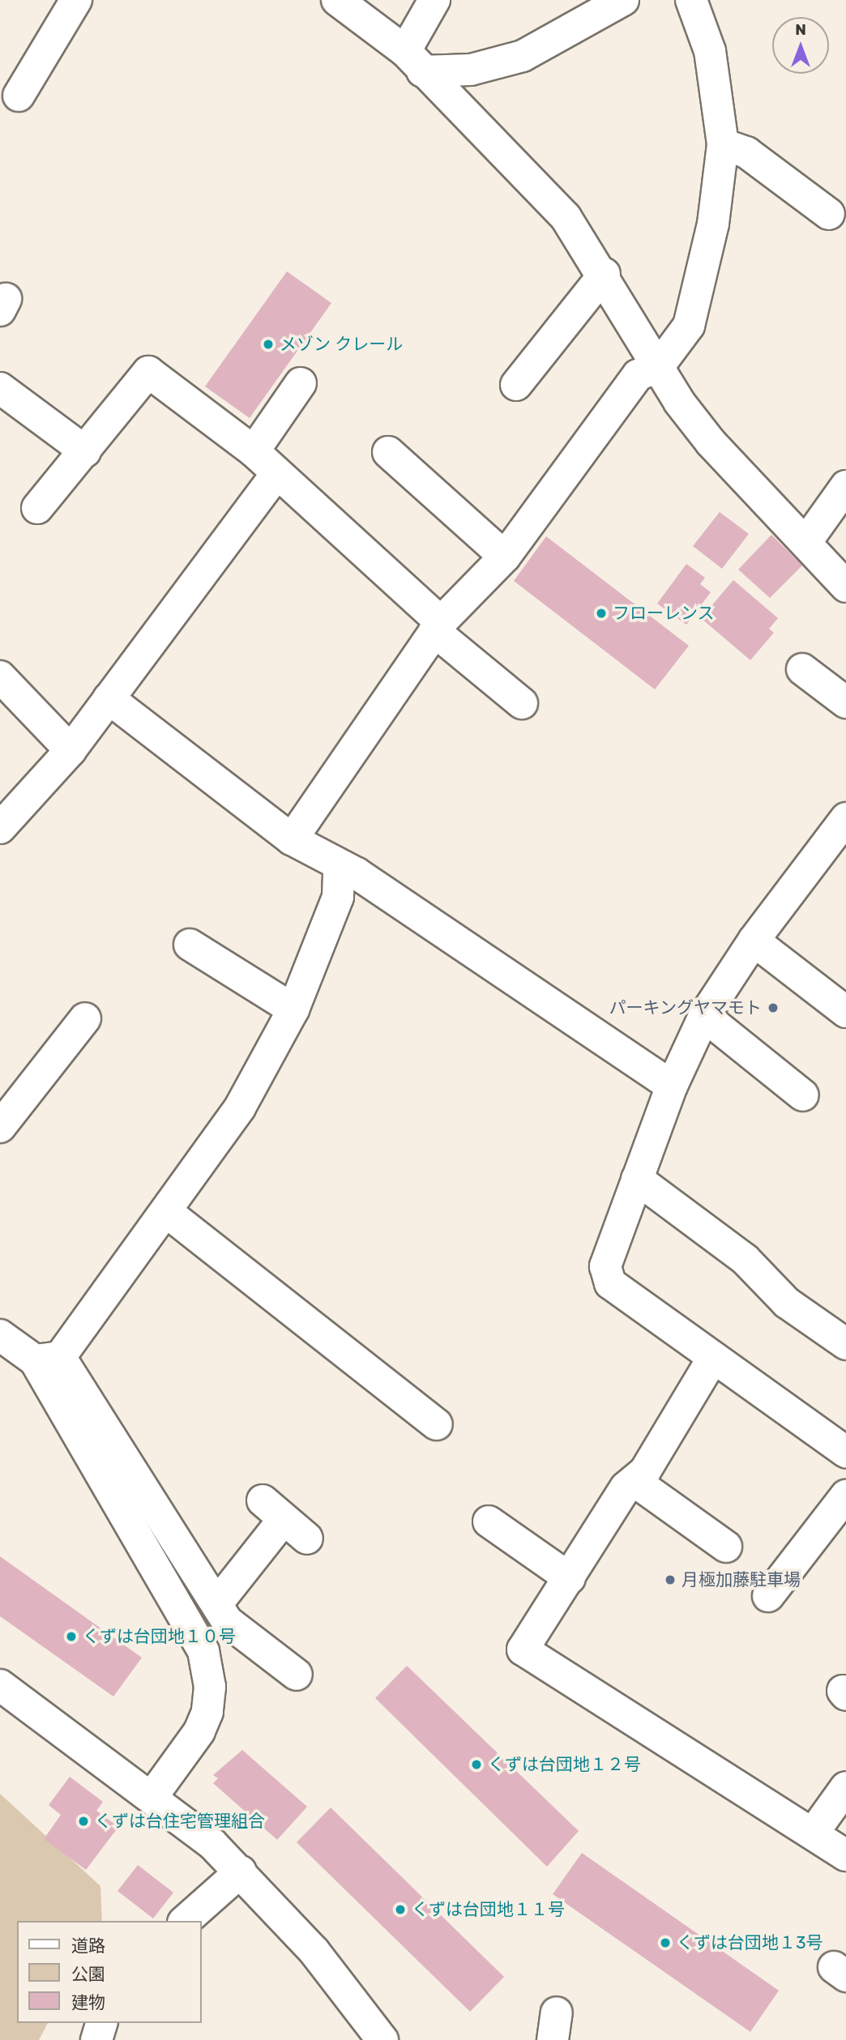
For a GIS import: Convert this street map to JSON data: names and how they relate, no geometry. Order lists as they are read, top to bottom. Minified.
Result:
{"places":["メゾン クレール","フローレンス","パーキングヤマモト","月極加藤駐車場","くずは台団地１０号","くずは台団地１２号","くずは台住宅管理組合","くずは台団地１１号","くずは台団地１3号"],"legend":["道路","公園","建物"],"north":"top"}
